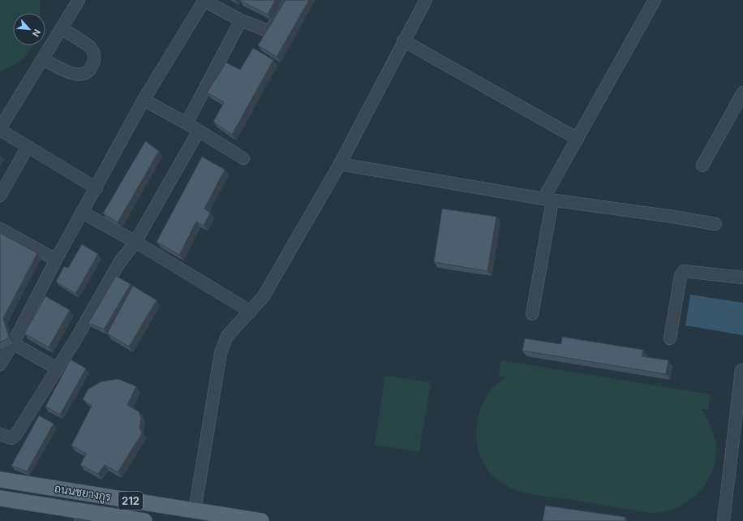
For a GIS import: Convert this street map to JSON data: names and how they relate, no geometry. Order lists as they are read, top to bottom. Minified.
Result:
{"streets":{"main road":["ถนนชยางกูร","212"]},"north":"bottom right"}
